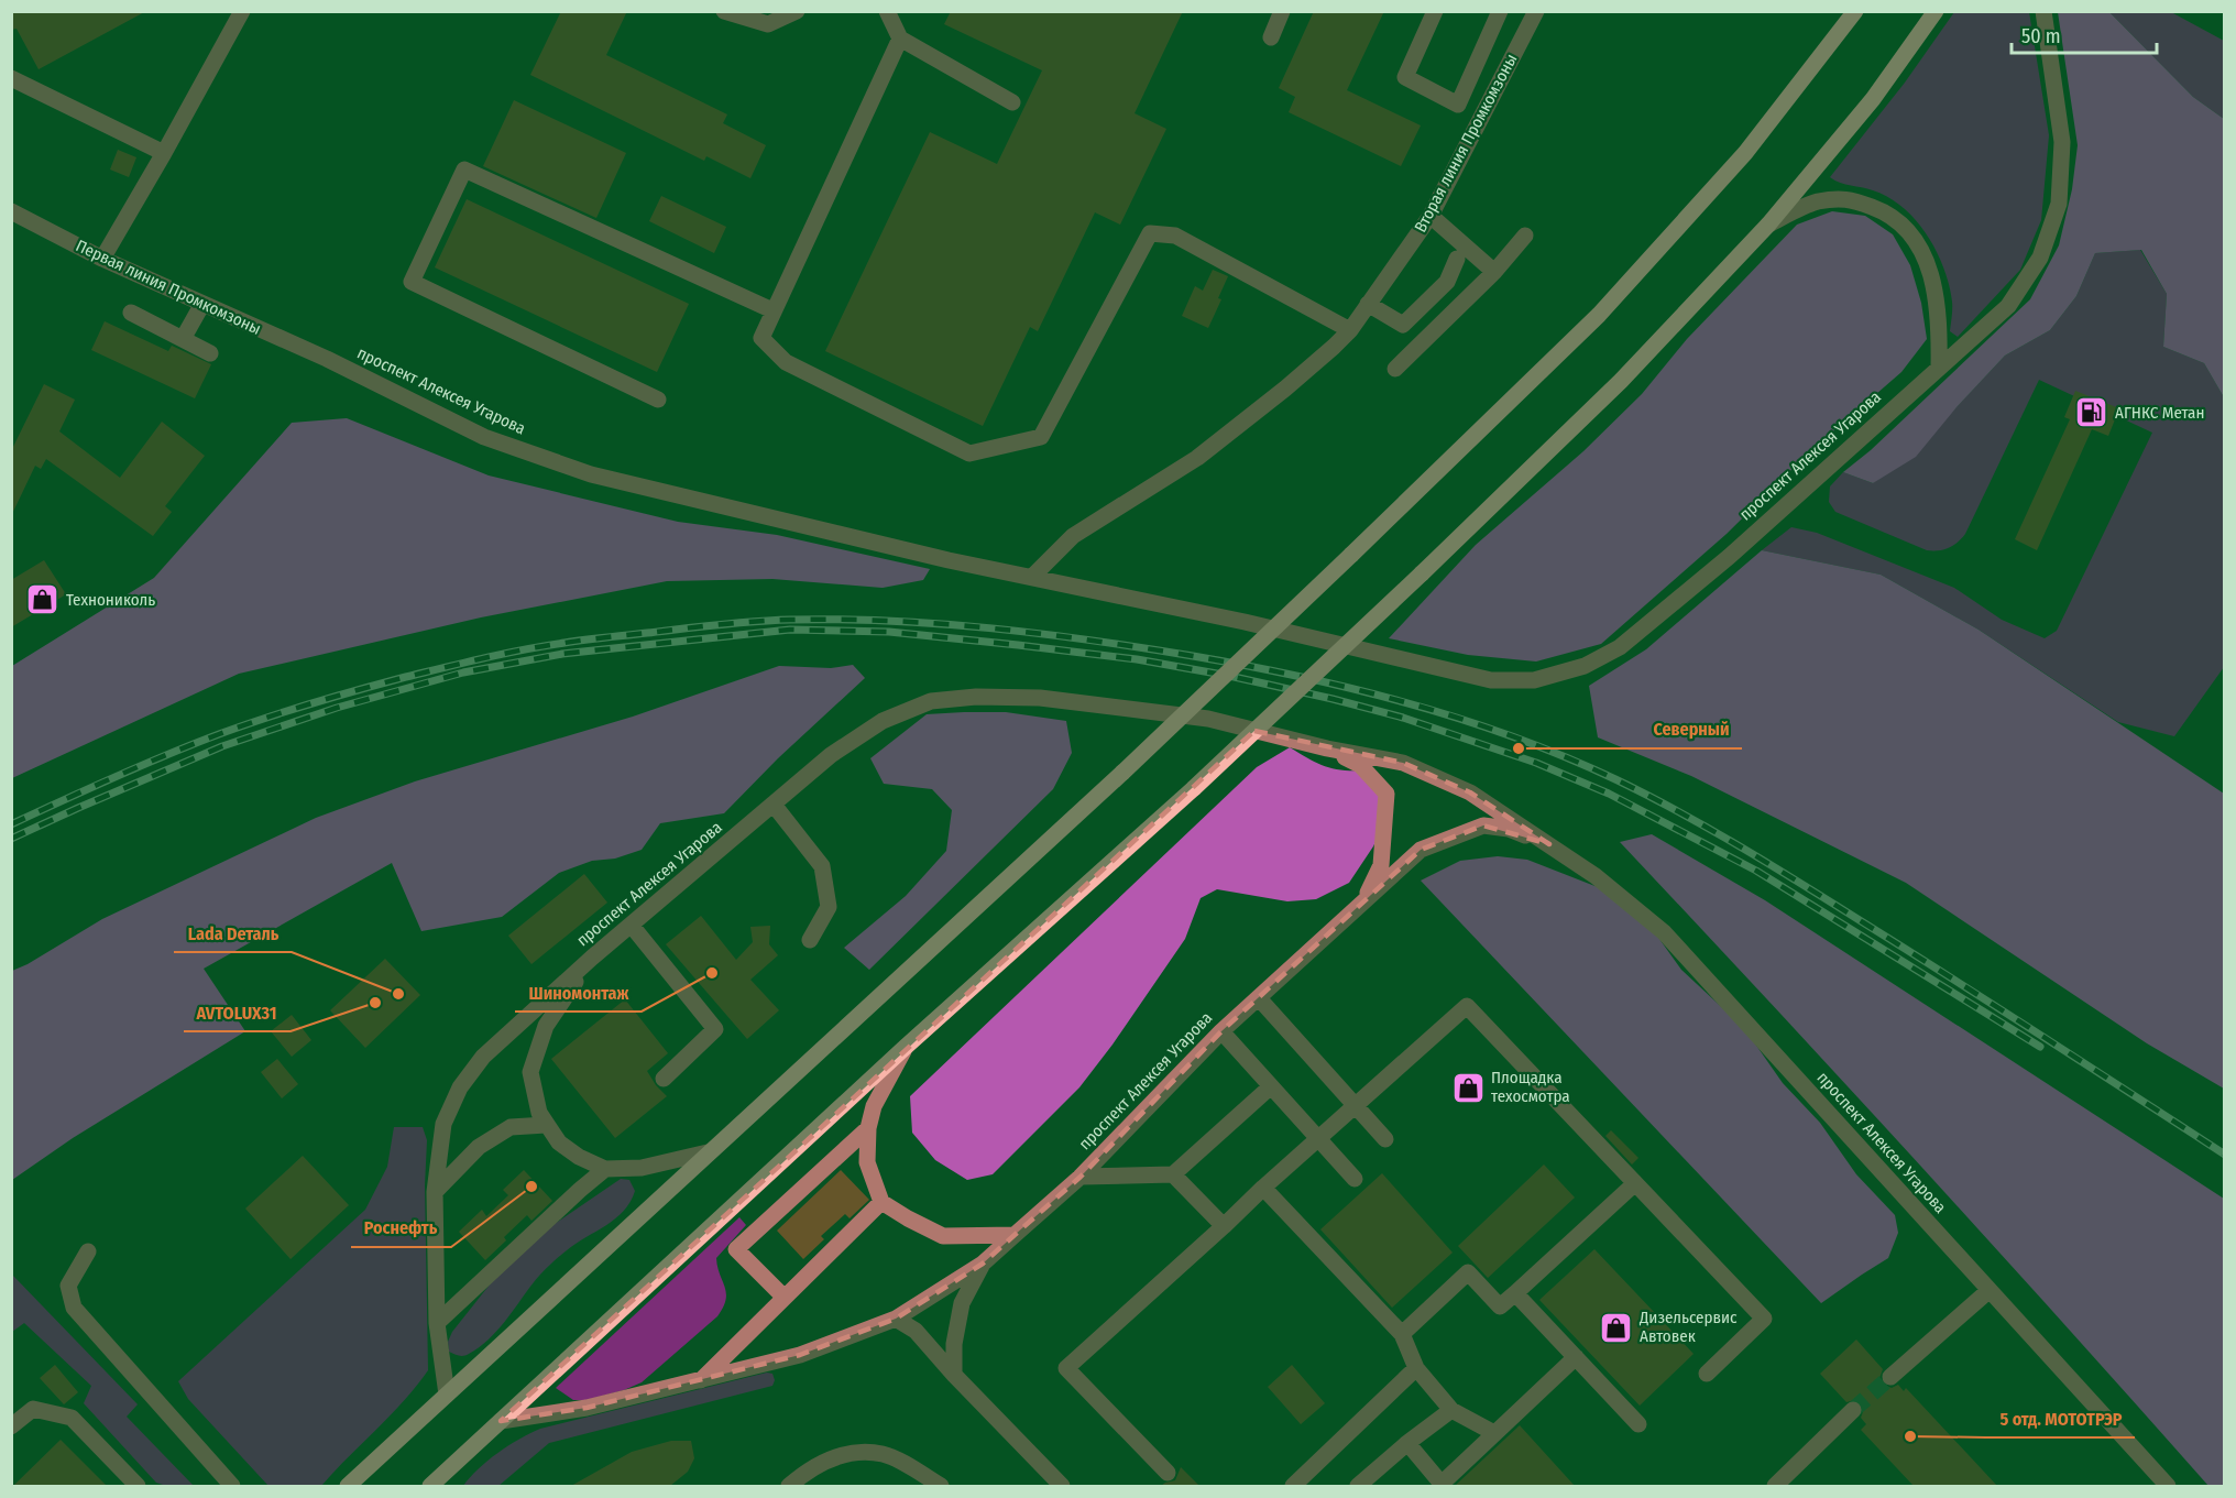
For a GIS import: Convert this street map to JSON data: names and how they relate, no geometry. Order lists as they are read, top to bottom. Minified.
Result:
{"streets":{"street":["Вторая линия Промкомзоны","Первая линия Промкомзоны","проспект Алексея Угарова"]},"crossings":[["Вторая линия Промкомзоны","проспект Алексея Угарова"],["Первая линия Промкомзоны","проспект Алексея Угарова"]],"places":{"fuel station":["АГНКС Метан"],"shop":["Технониколь","Площадка техосмотра","Дизельсервис Автовек"],"other":["Северный","Шиномонтаж","Lada Dеталь","AVTOLUX31","Роснефть","5 отд. МОТОТРЭР"]},"scale_bar":"50 m"}
